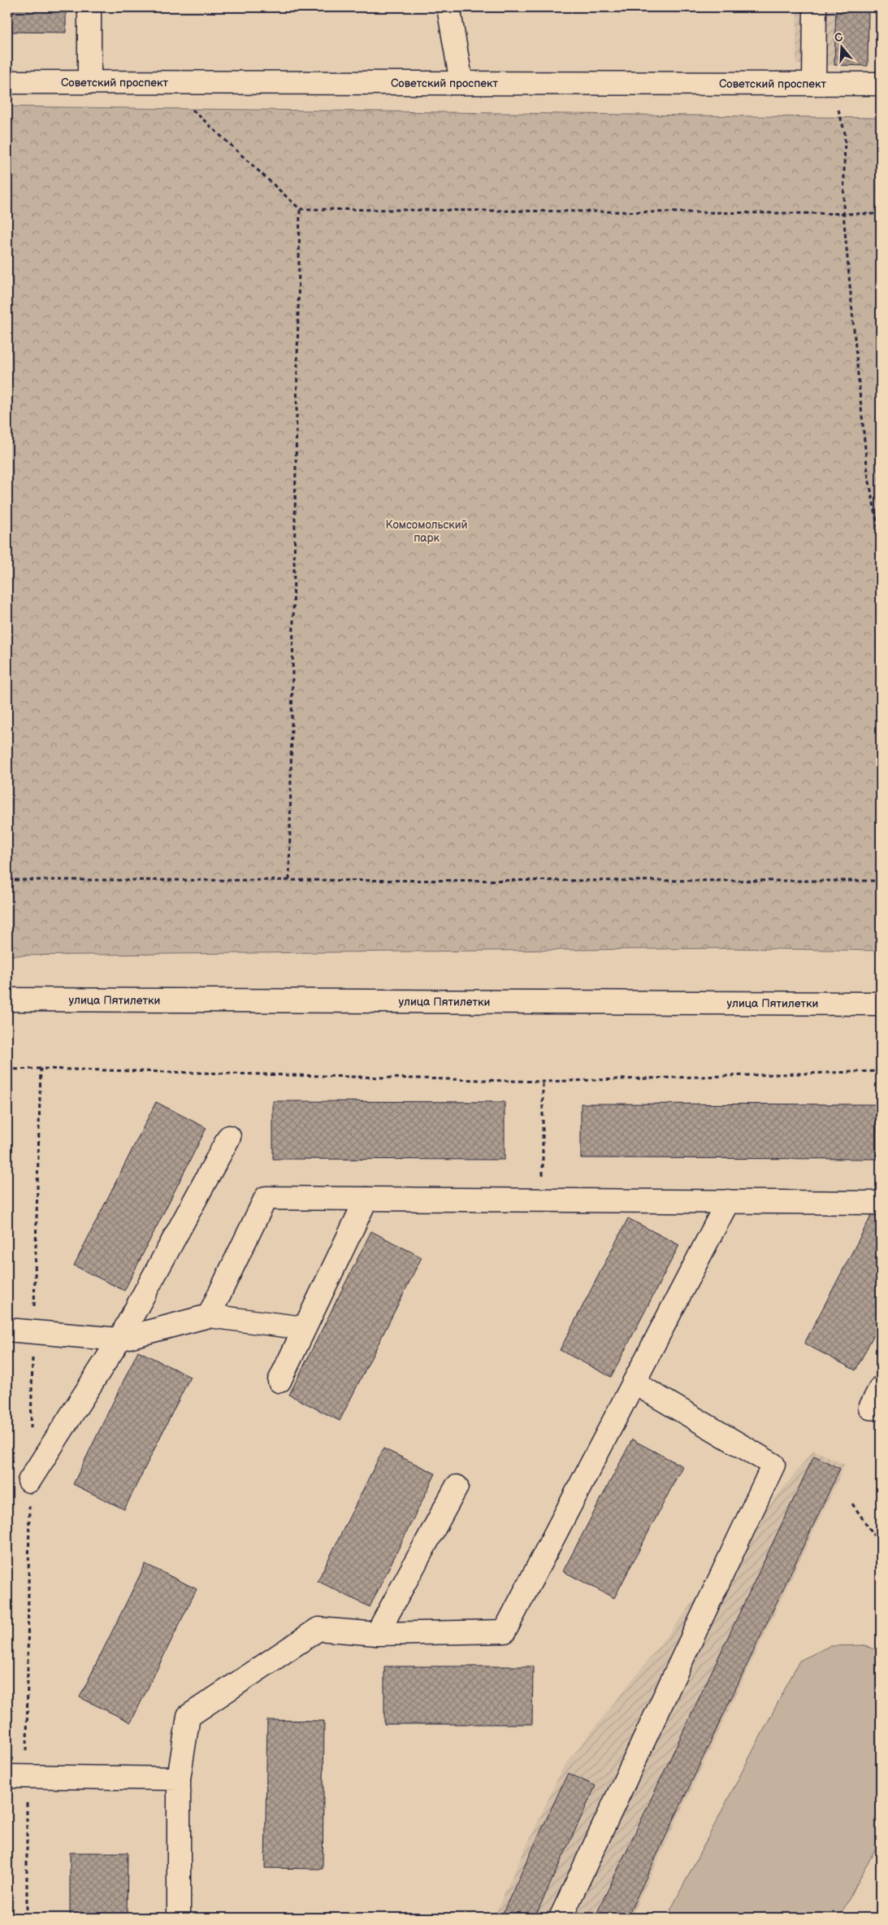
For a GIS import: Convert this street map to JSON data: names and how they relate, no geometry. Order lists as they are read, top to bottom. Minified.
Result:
{"streets":{"street":["Советский проспект","улица Пятилетки"]},"parks":["Комсомольский парк"],"north":"top"}
